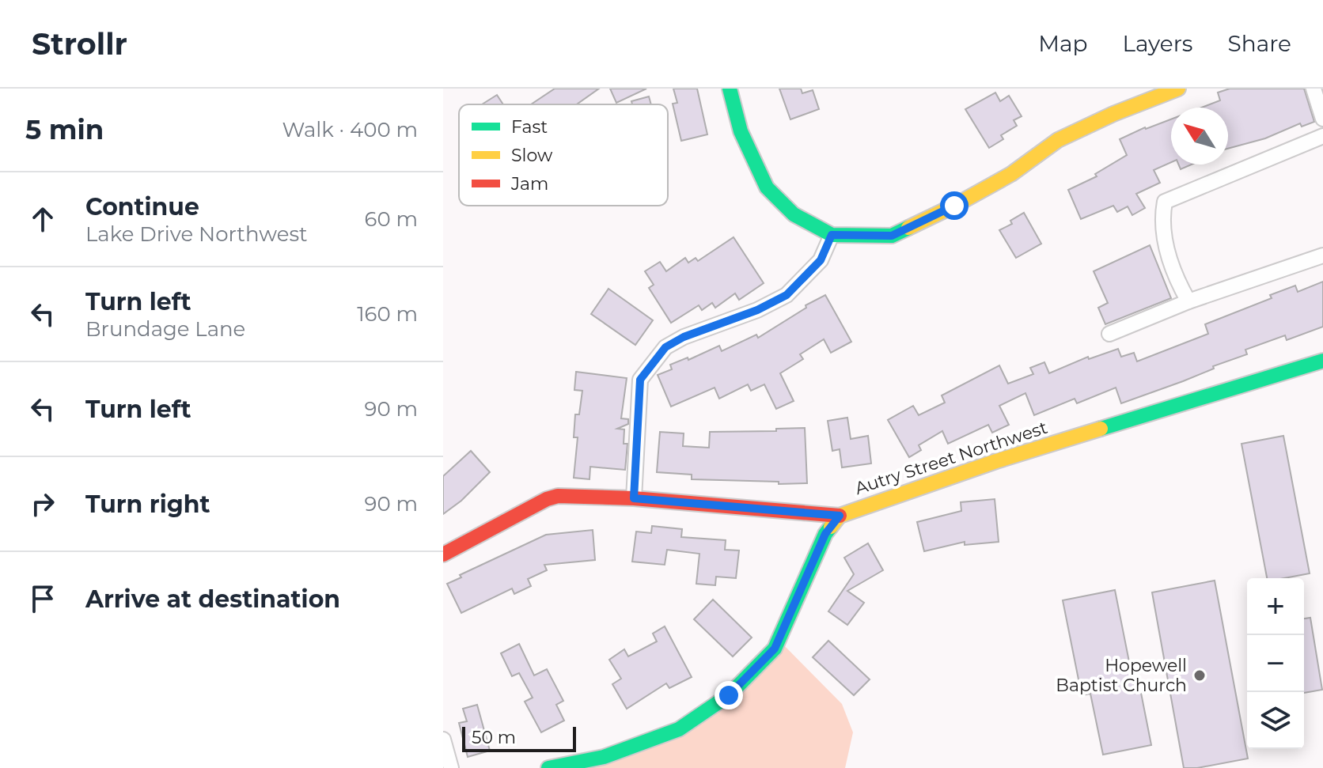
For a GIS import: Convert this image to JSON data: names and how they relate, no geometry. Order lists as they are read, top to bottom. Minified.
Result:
{"streets":{"street":["Autry Street Northwest"]},"places":["Hopewell Baptist Church"],"legend":["Fast","Slow","Jam"],"scale_bar":"50 m","north":"top left","page":{"header":"Strollr","nav":["Map","Layers","Share"],"heading":["5 min","Walk · 400 m"],"list":[["Continue","Lake Drive Northwest","60 m"],["Turn left","Brundage Lane","160 m"],["Turn left","90 m"],["Turn right","90 m"],"Arrive at destination"],"map_buttons":["+","−"],"scale":"50 m"}}
